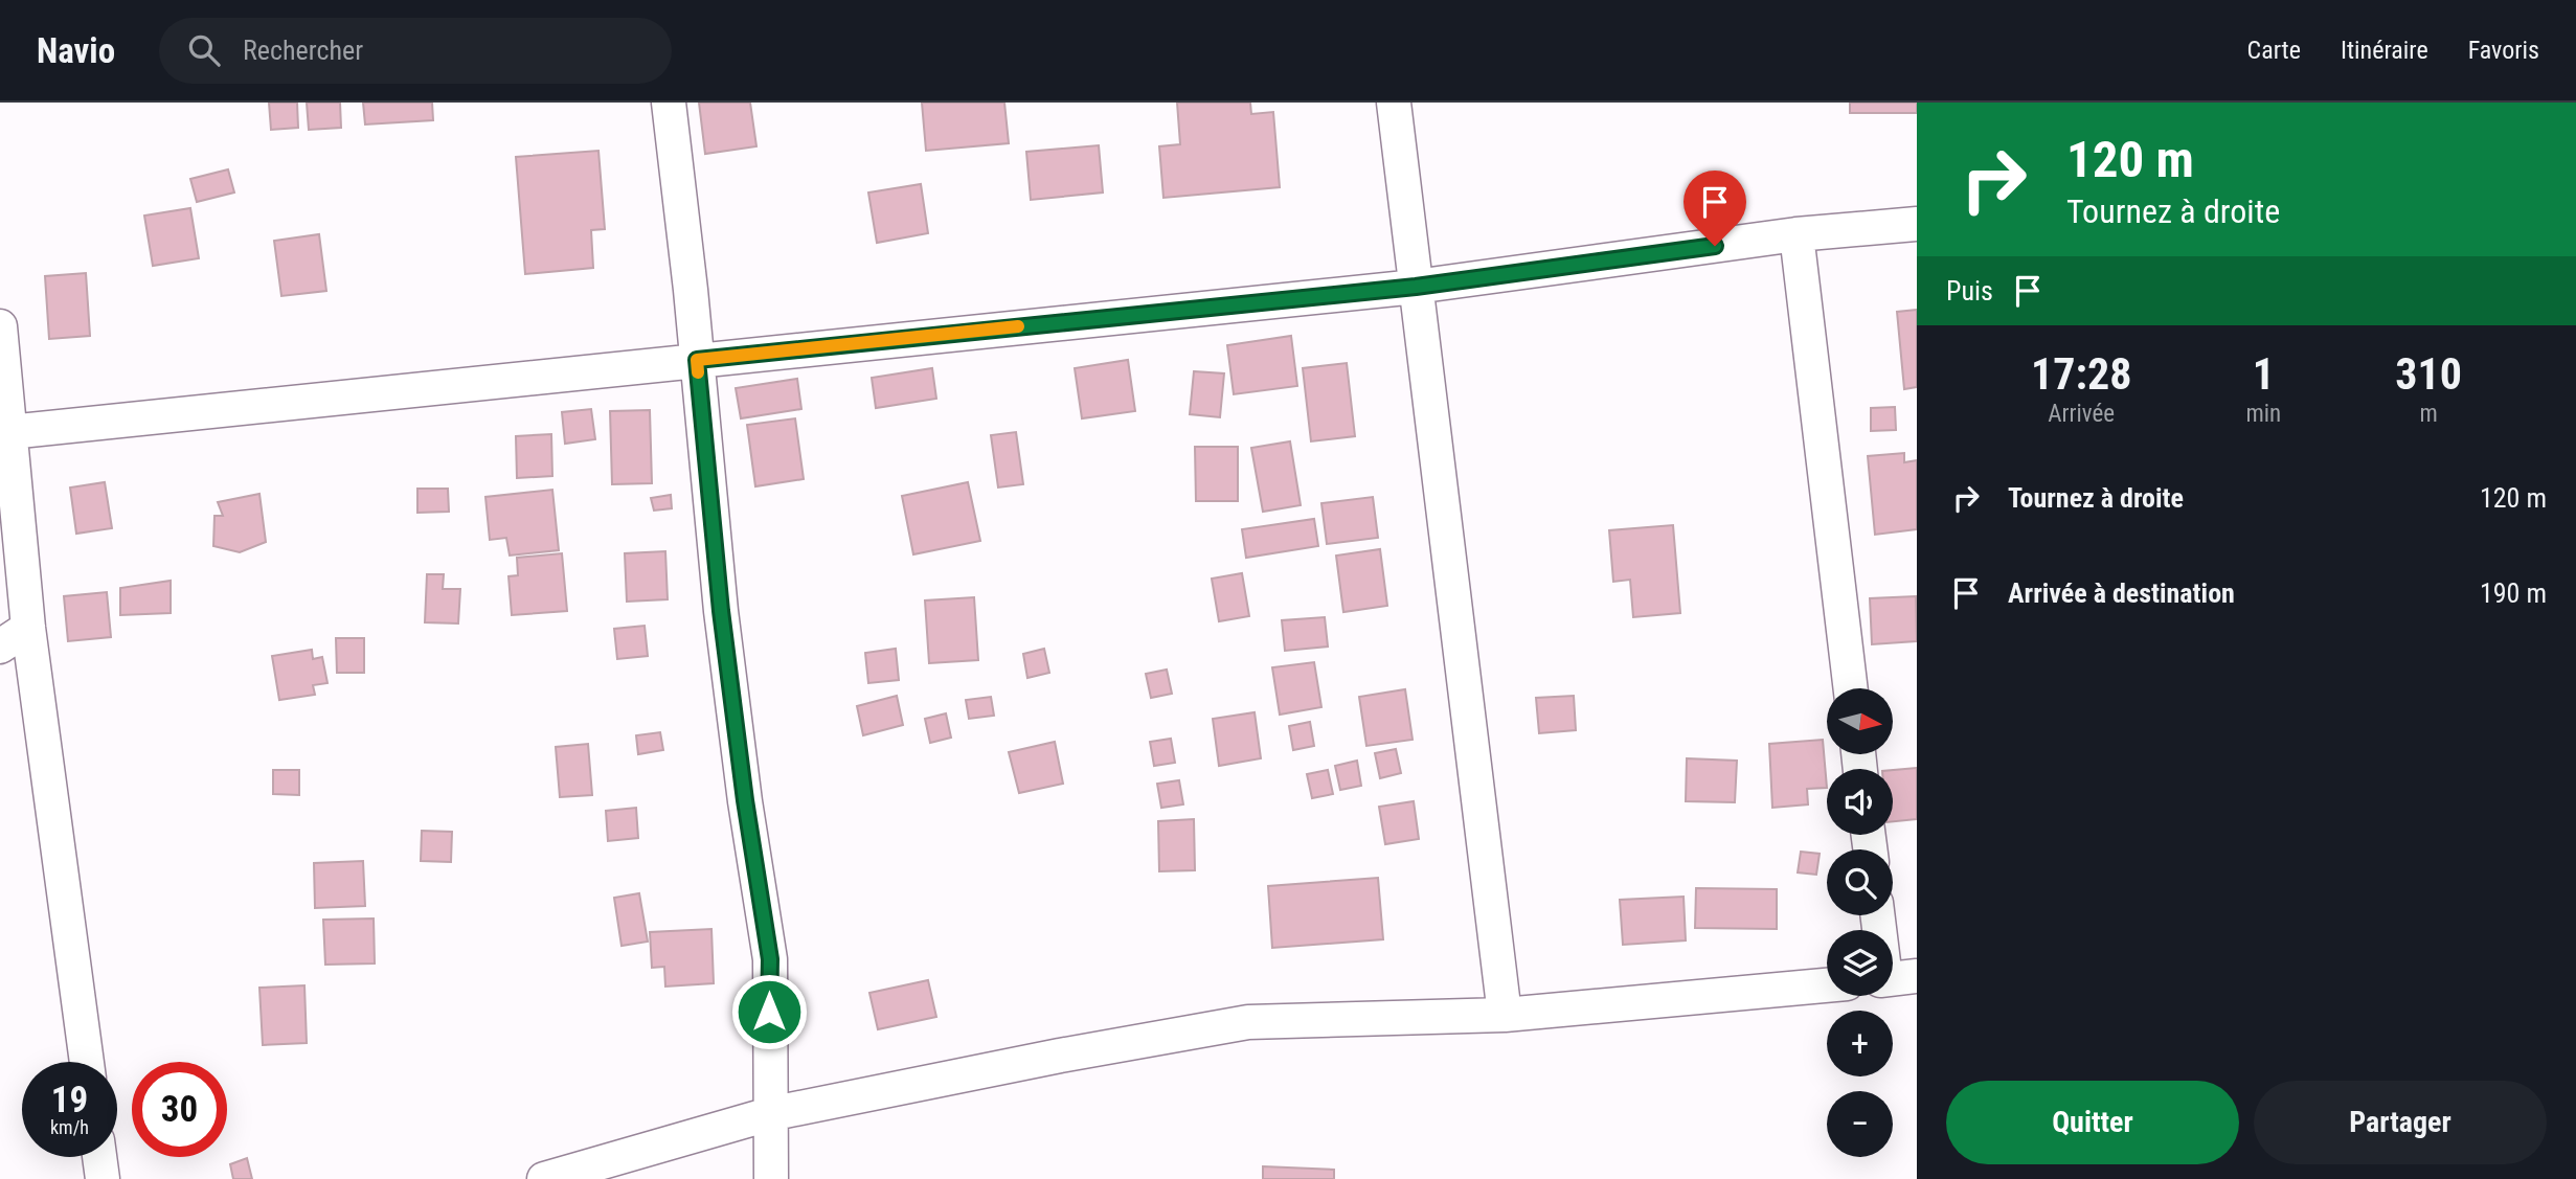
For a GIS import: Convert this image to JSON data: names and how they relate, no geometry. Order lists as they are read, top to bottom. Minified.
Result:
{"north":"right","page":{"header":"Navio","search":"Rechercher","nav":["Carte","Itinéraire","Favoris"],"turn":["120 m","Tournez à droite"],"then":"Puis","eta":["17:28","Arrivée","1","min","310","m"],"list":[{"name":"Tournez à droite","value":"120 m"},{"name":"Arrivée à destination","value":"190 m"}],"map_buttons":["+","−"],"speed":"19 km/h","limit":"30","buttons":["Quitter","Partager"]}}
